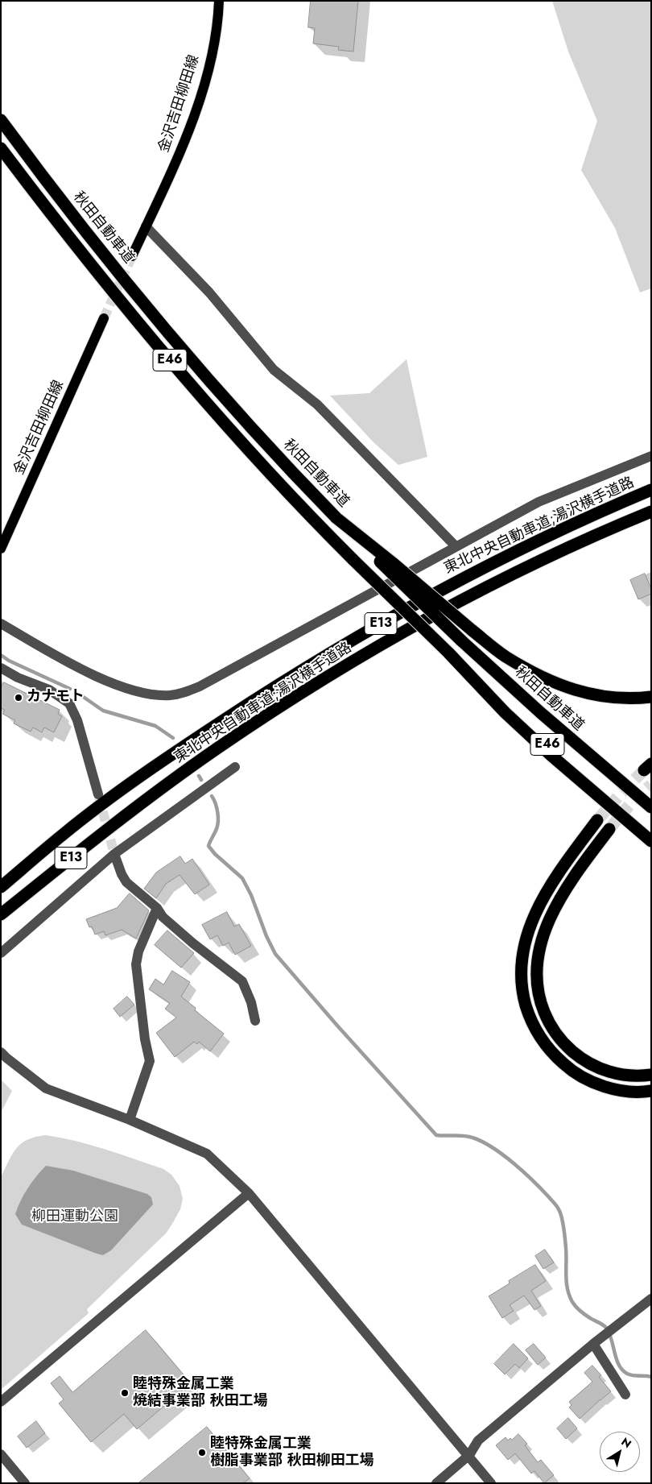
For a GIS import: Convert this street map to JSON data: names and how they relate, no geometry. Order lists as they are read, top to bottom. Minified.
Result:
{"streets":{"highway":["秋田自動車道","E46","東北中央自動車道;湯沢横手道路","E13"],"main road":["金沢吉田柳田線"]},"parks":["柳田運動公園"],"places":["カナモト","睦特殊金属工業 焼結事業部 秋田工場","睦特殊金属工業 樹脂事業部 秋田柳田工場"],"north":"top right"}
